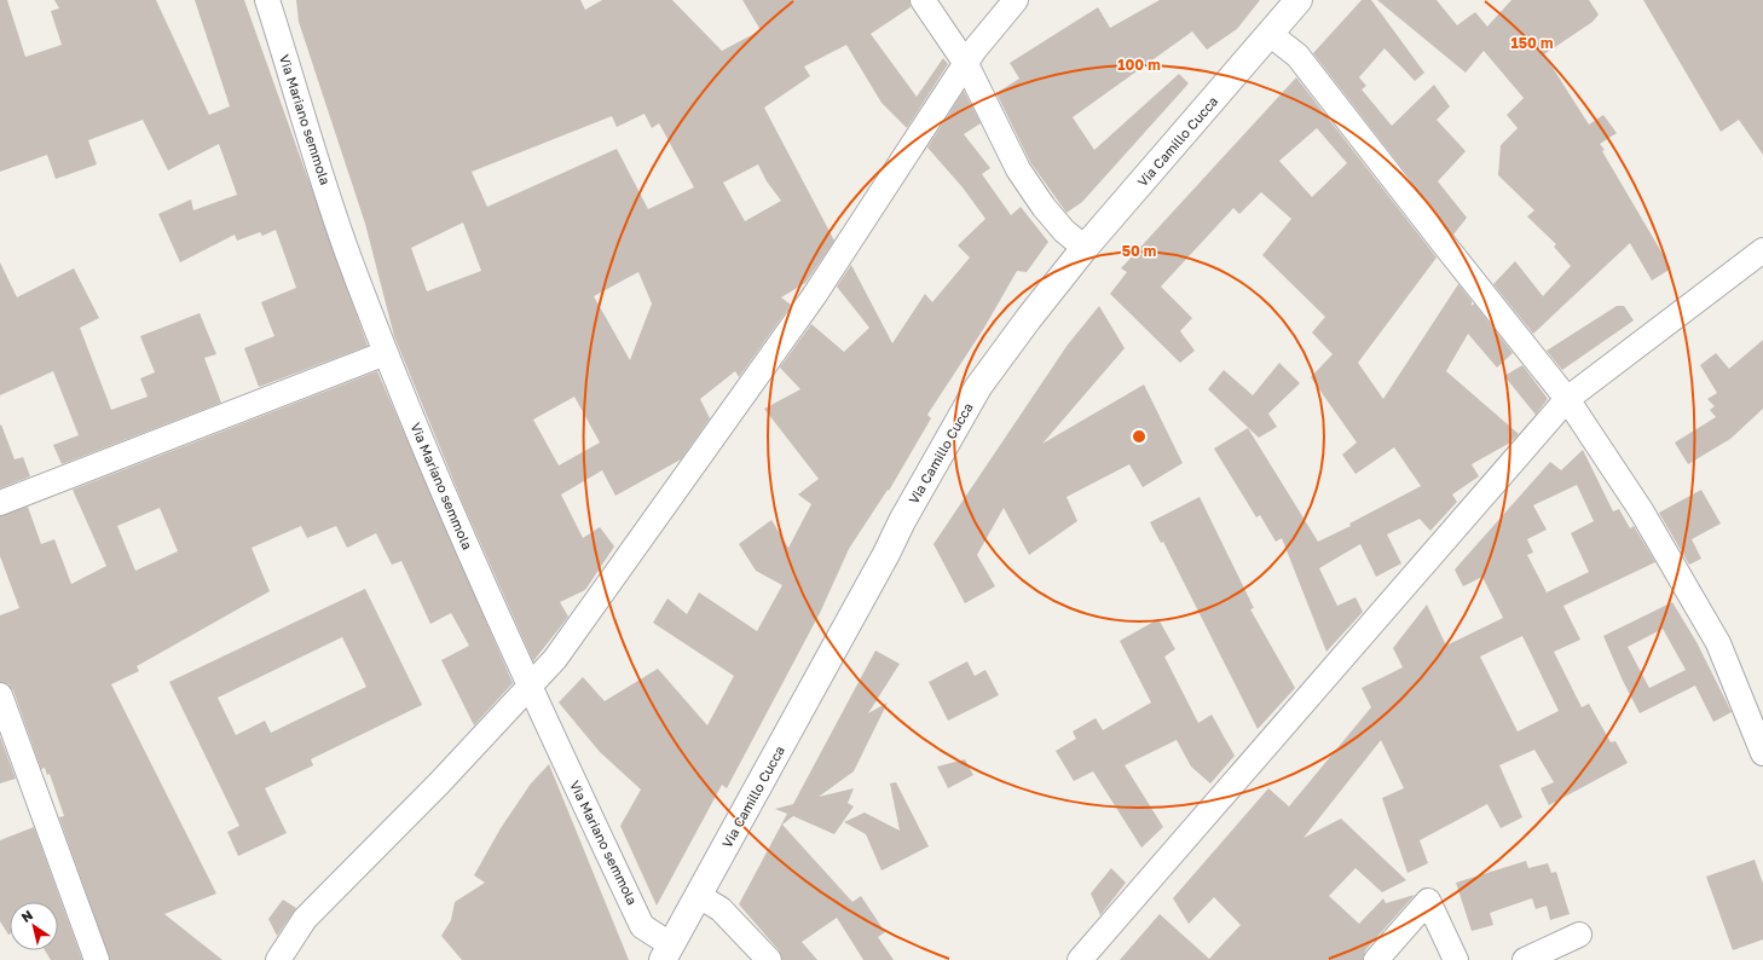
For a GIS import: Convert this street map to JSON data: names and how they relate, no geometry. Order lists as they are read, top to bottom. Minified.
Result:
{"streets":{"street":["Via Mariano semmola","Via Camillo Cucca"]},"crossings":[["Via Mariano semmola","Via Camillo Cucca"]],"north":"top left","rings":["150 m","100 m","50 m"]}
